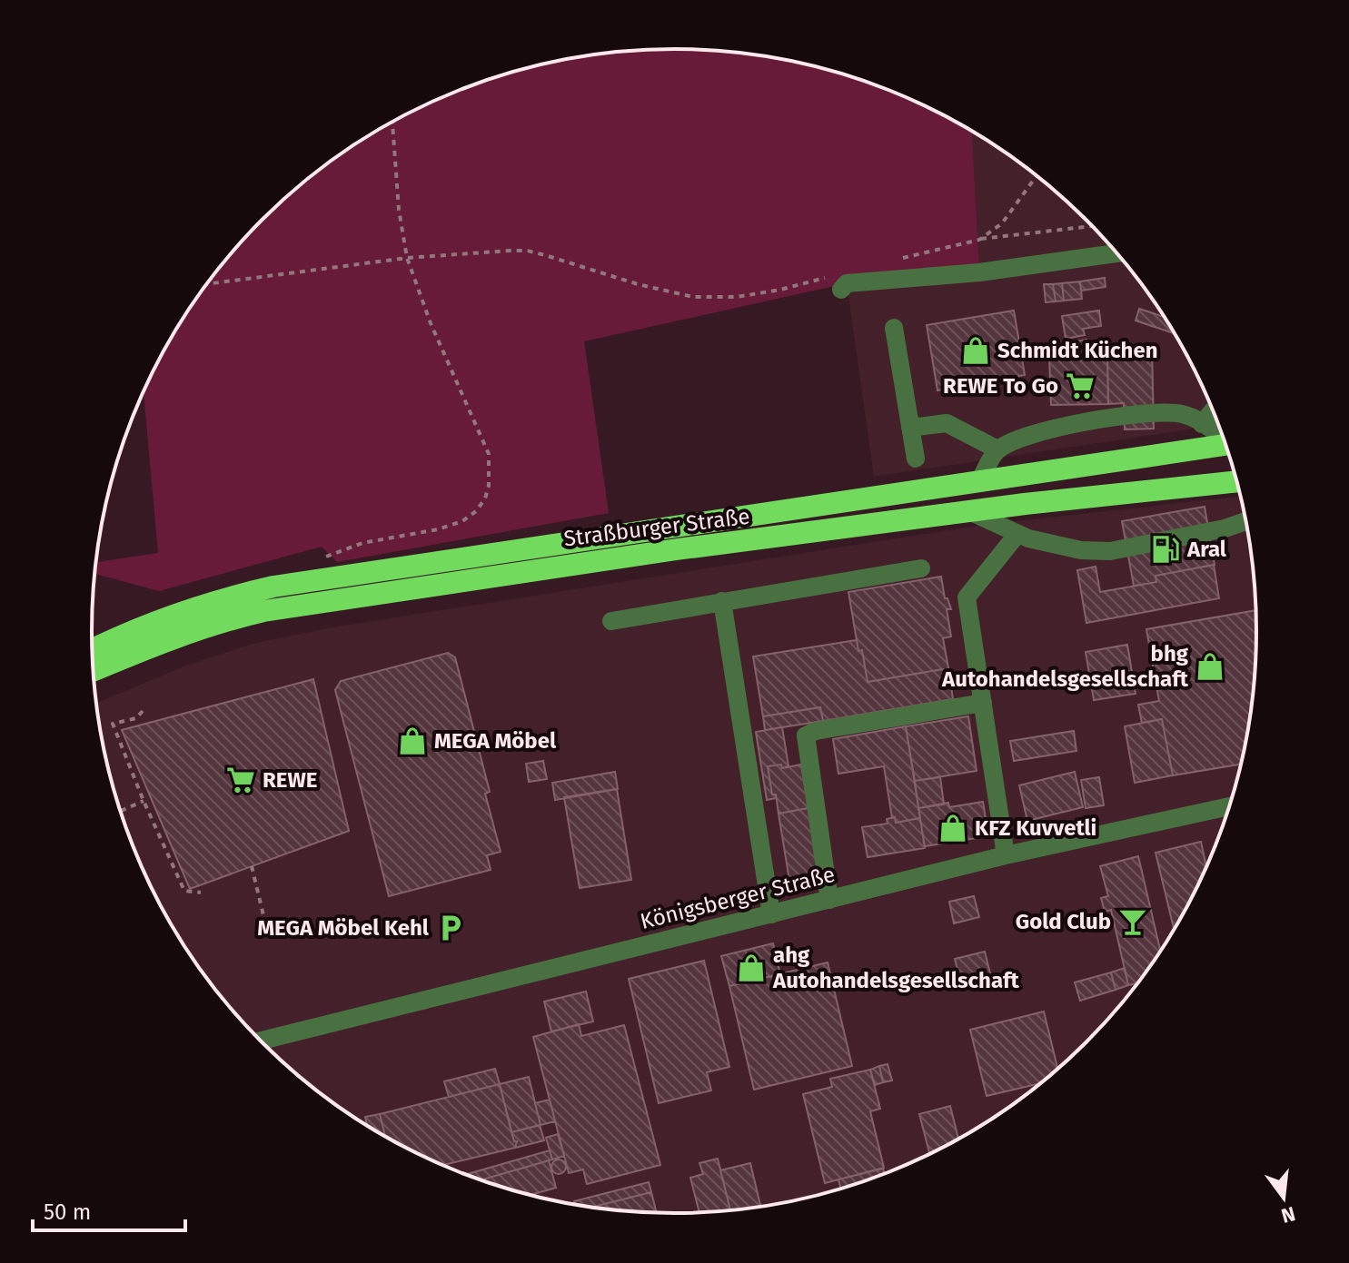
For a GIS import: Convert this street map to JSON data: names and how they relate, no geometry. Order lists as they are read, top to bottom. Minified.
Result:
{"streets":{"highway":["Straßburger Straße"],"street":["Königsberger Straße"]},"places":{"shop":["Schmidt Küchen","bhg Autohandelsgesellschaft","MEGA Möbel","KFZ Kuvvetli","ahg Autohandelsgesellschaft"],"supermarket":["REWE To Go","REWE"],"fuel station":["Aral"],"bar":["Gold Club"],"parking":["MEGA Möbel Kehl"]},"scale_bar":"50 m","north":"bottom"}
